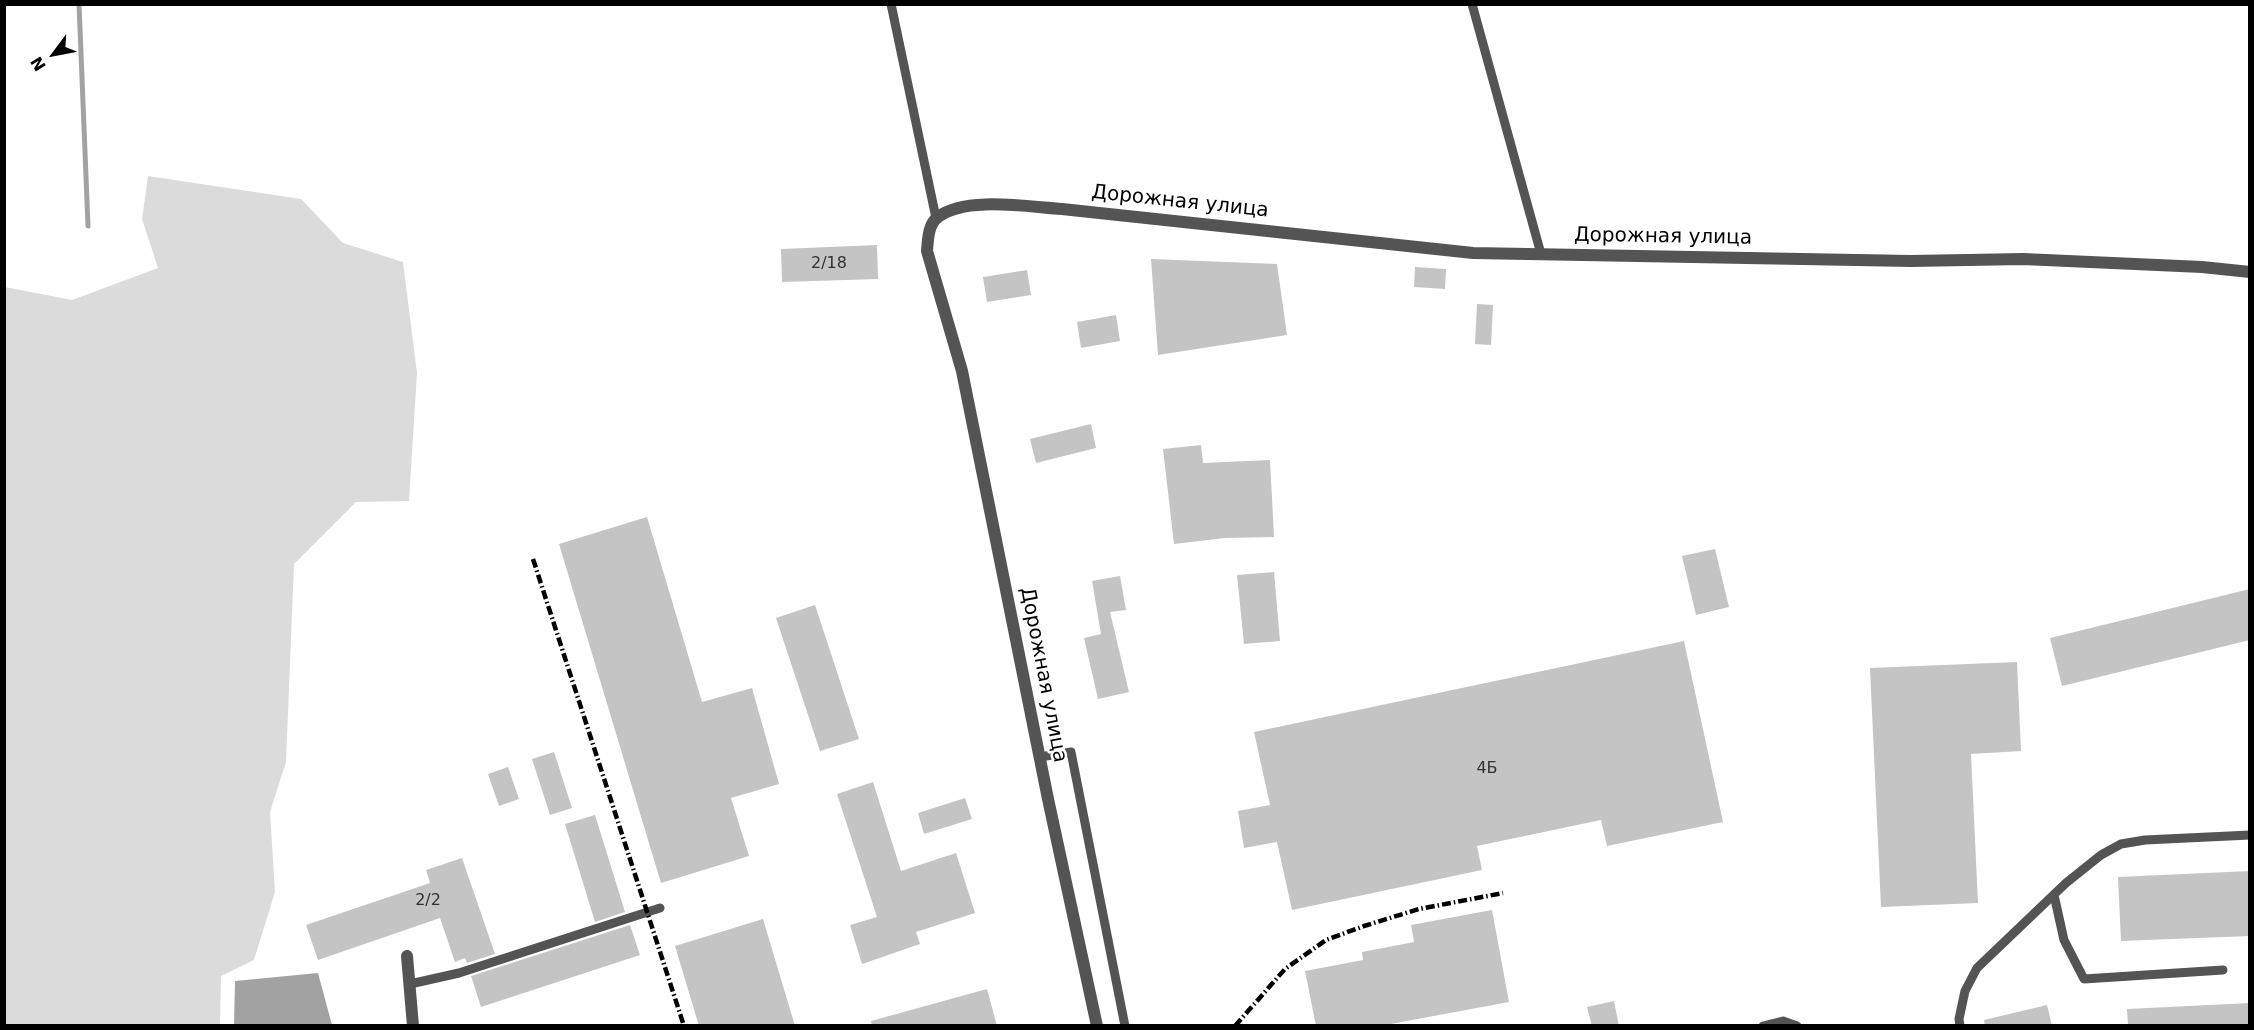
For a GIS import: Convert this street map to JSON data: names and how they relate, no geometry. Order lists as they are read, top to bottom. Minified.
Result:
{"streets":{"street":["Дорожная улица"]},"house_numbers":["2/18","4Б","2/2"],"north":"bottom left"}
